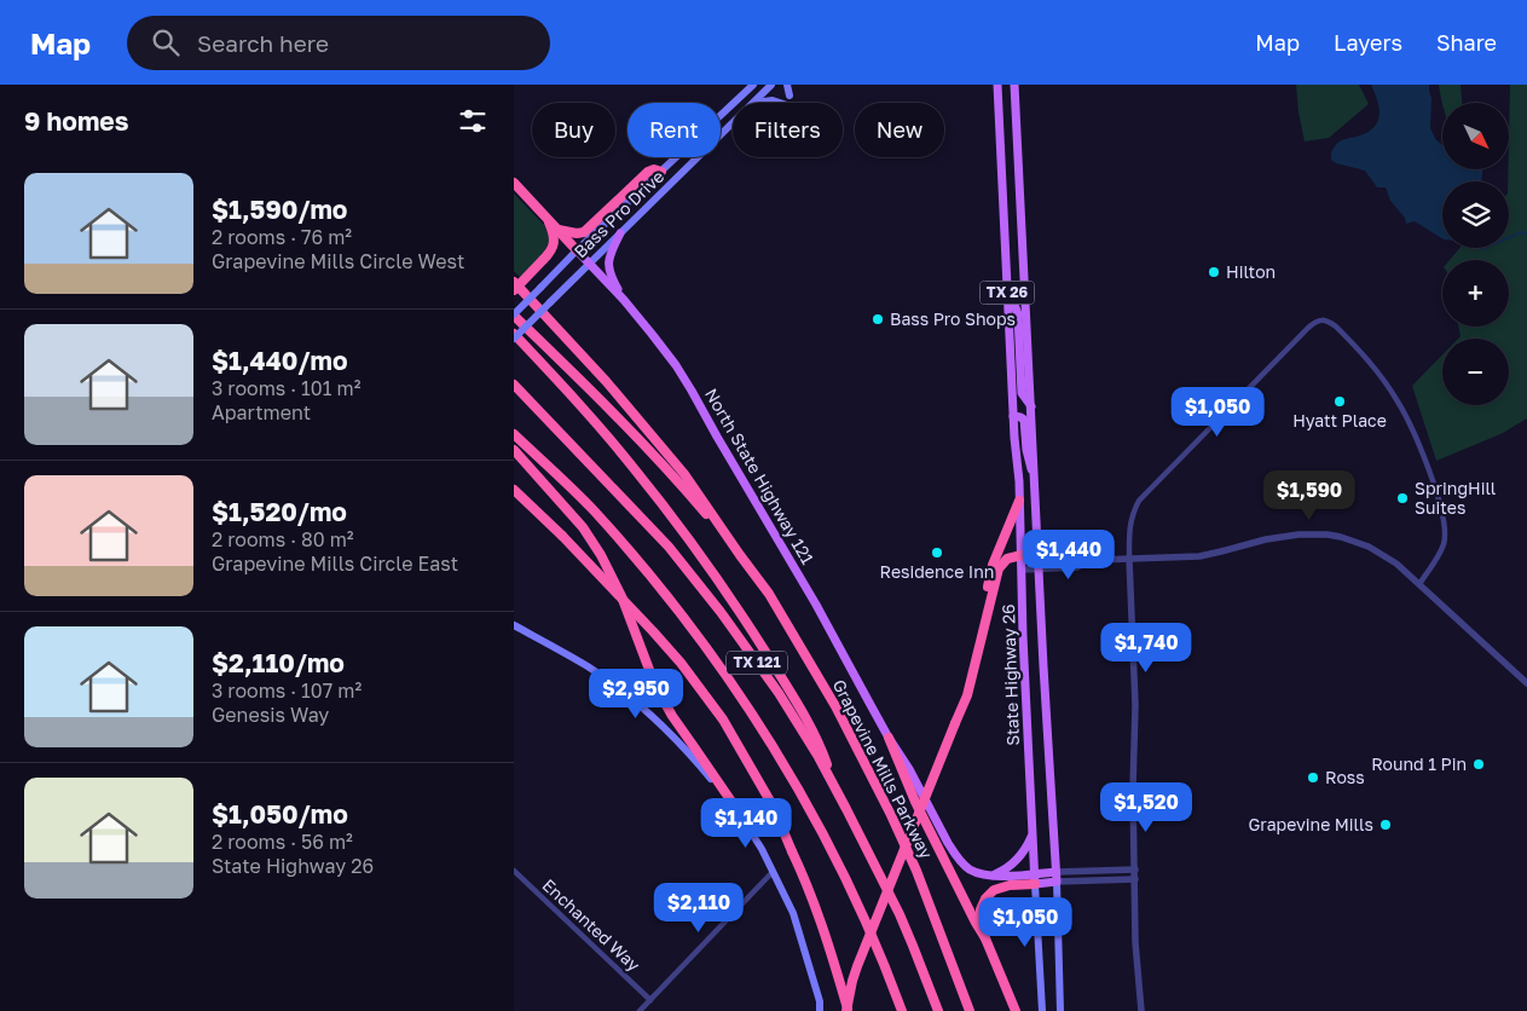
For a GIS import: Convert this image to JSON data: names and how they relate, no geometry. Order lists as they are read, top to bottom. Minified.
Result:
{"streets":{"highway":["TX 121","Grapevine Mills Parkway"],"main road":["Bass Pro Drive","TX 26","North State Highway 121","State Highway 26"],"street":["Enchanted Way"]},"crossings":[["Bass Pro Drive","North State Highway 121"]],"places":["Hilton","Bass Pro Shops","Hyatt Place","SpringHill Suites","Residence Inn","Round 1 Pin","Ross","Grapevine Mills"],"north":"bottom right","page":{"header":"Map","search":"Search here","nav":["Map","Layers","Share"],"heading":"9 homes","map_buttons":["+","−"],"chip":["Buy","Rent","Filters","New"],"list":[{"name":"$1,590/mo","note":"2 rooms · 76 m² · Grapevine Mills Circle West"},{"name":"$1,440/mo","note":"3 rooms · 101 m² · Apartment"},{"name":"$1,520/mo","note":"2 rooms · 80 m² · Grapevine Mills Circle East"},{"name":"$2,110/mo","note":"3 rooms · 107 m² · Genesis Way"},{"name":"$1,050/mo","note":"2 rooms · 56 m² · State Highway 26"}],"price":["$1,050","$1,590","$1,440","$1,740","$2,950","$1,520","$1,140","$2,110","$1,050"]}}
